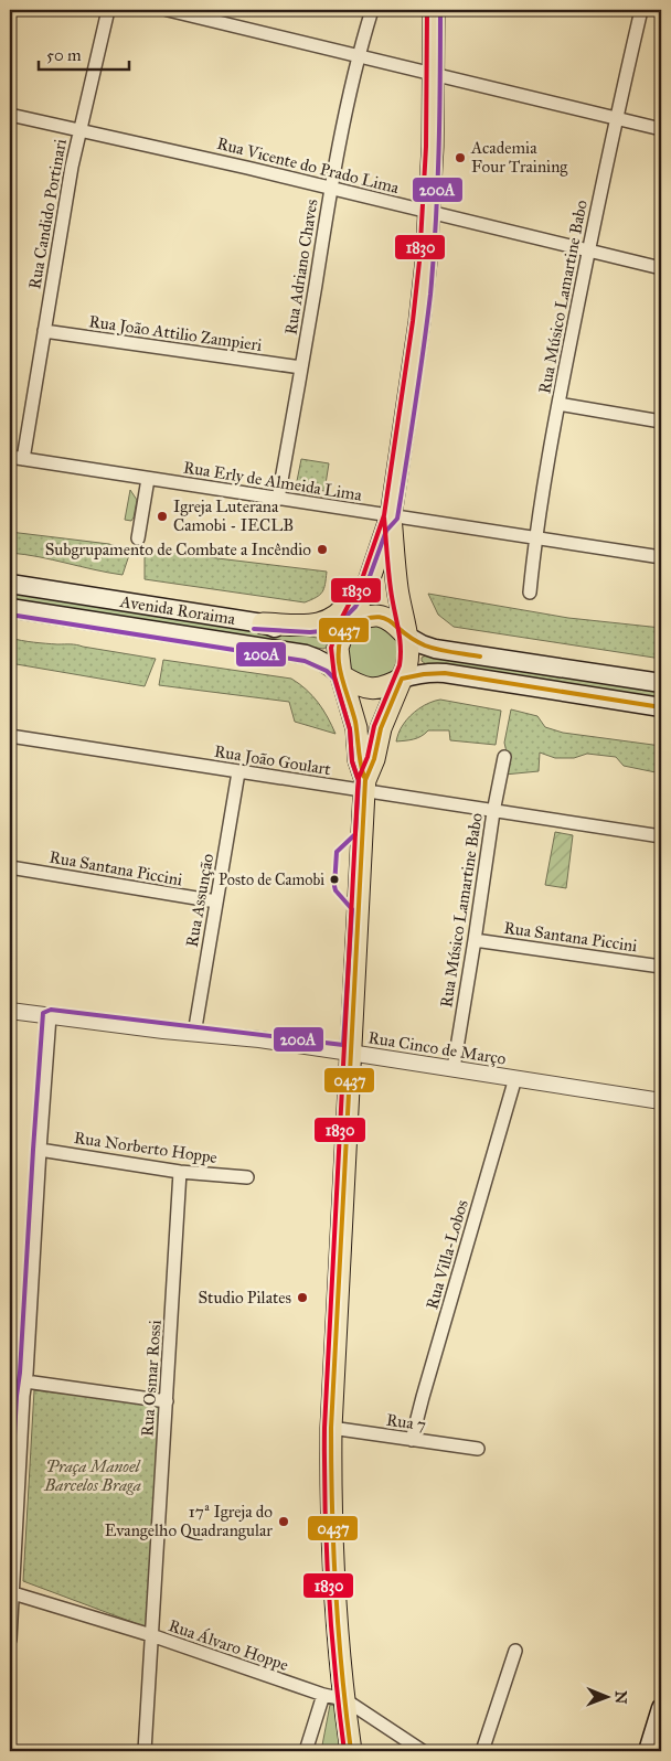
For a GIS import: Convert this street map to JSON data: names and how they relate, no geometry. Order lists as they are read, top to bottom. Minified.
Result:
{"streets":{"main road":["Avenida Roraima"],"street":["Rua Vicente do Prado Lima","Rua Candido Portinari","Rua Adriano Chaves","Rua Músico Lamartine Babo","Rua João Attilio Zampieri","Rua Erly de Almeida Lima","Rua João Goulart","Rua Santana Piccini","Rua Assunção","Rua Cinco de Março","Rua Norberto Hoppe","Rua Villa-Lobos","Rua Osmar Rossi","Rua 7","Rua Álvaro Hoppe"]},"crossings":[["Rua Vicente do Prado Lima","Rua Candido Portinari"],["Rua Vicente do Prado Lima","Rua Adriano Chaves"],["Rua Vicente do Prado Lima","Rua Músico Lamartine Babo"],["Rua Candido Portinari","Rua João Attilio Zampieri"],["Rua Candido Portinari","Rua Erly de Almeida Lima"],["Rua Adriano Chaves","Rua João Attilio Zampieri"],["Rua Adriano Chaves","Rua Erly de Almeida Lima"],["Rua Músico Lamartine Babo","Rua Erly de Almeida Lima"],["Rua Músico Lamartine Babo","Rua João Goulart"],["Rua Músico Lamartine Babo","Rua Santana Piccini"],["Rua Músico Lamartine Babo","Rua Cinco de Março"],["Rua João Goulart","Rua Assunção"],["Rua Santana Piccini","Rua Assunção"],["Rua Assunção","Rua Cinco de Março"],["Rua Cinco de Março","Rua Villa-Lobos"],["Rua Norberto Hoppe","Rua Osmar Rossi"],["Rua Villa-Lobos","Rua 7"],["Rua Osmar Rossi","Rua Álvaro Hoppe"]],"parks":["Praça Manoel Barcelos Braga"],"places":["Academia Four Training","Igreja Luterana Camobi - IECLB","Subgrupamento de Combate a Incêndio","Posto de Camobi","Studio Pilates","17ª Igreja do Evangelho Quadrangular"],"lines":["transit line 200A","transit line 1830","transit line 0437"],"scale_bar":"50 m","north":"right"}
